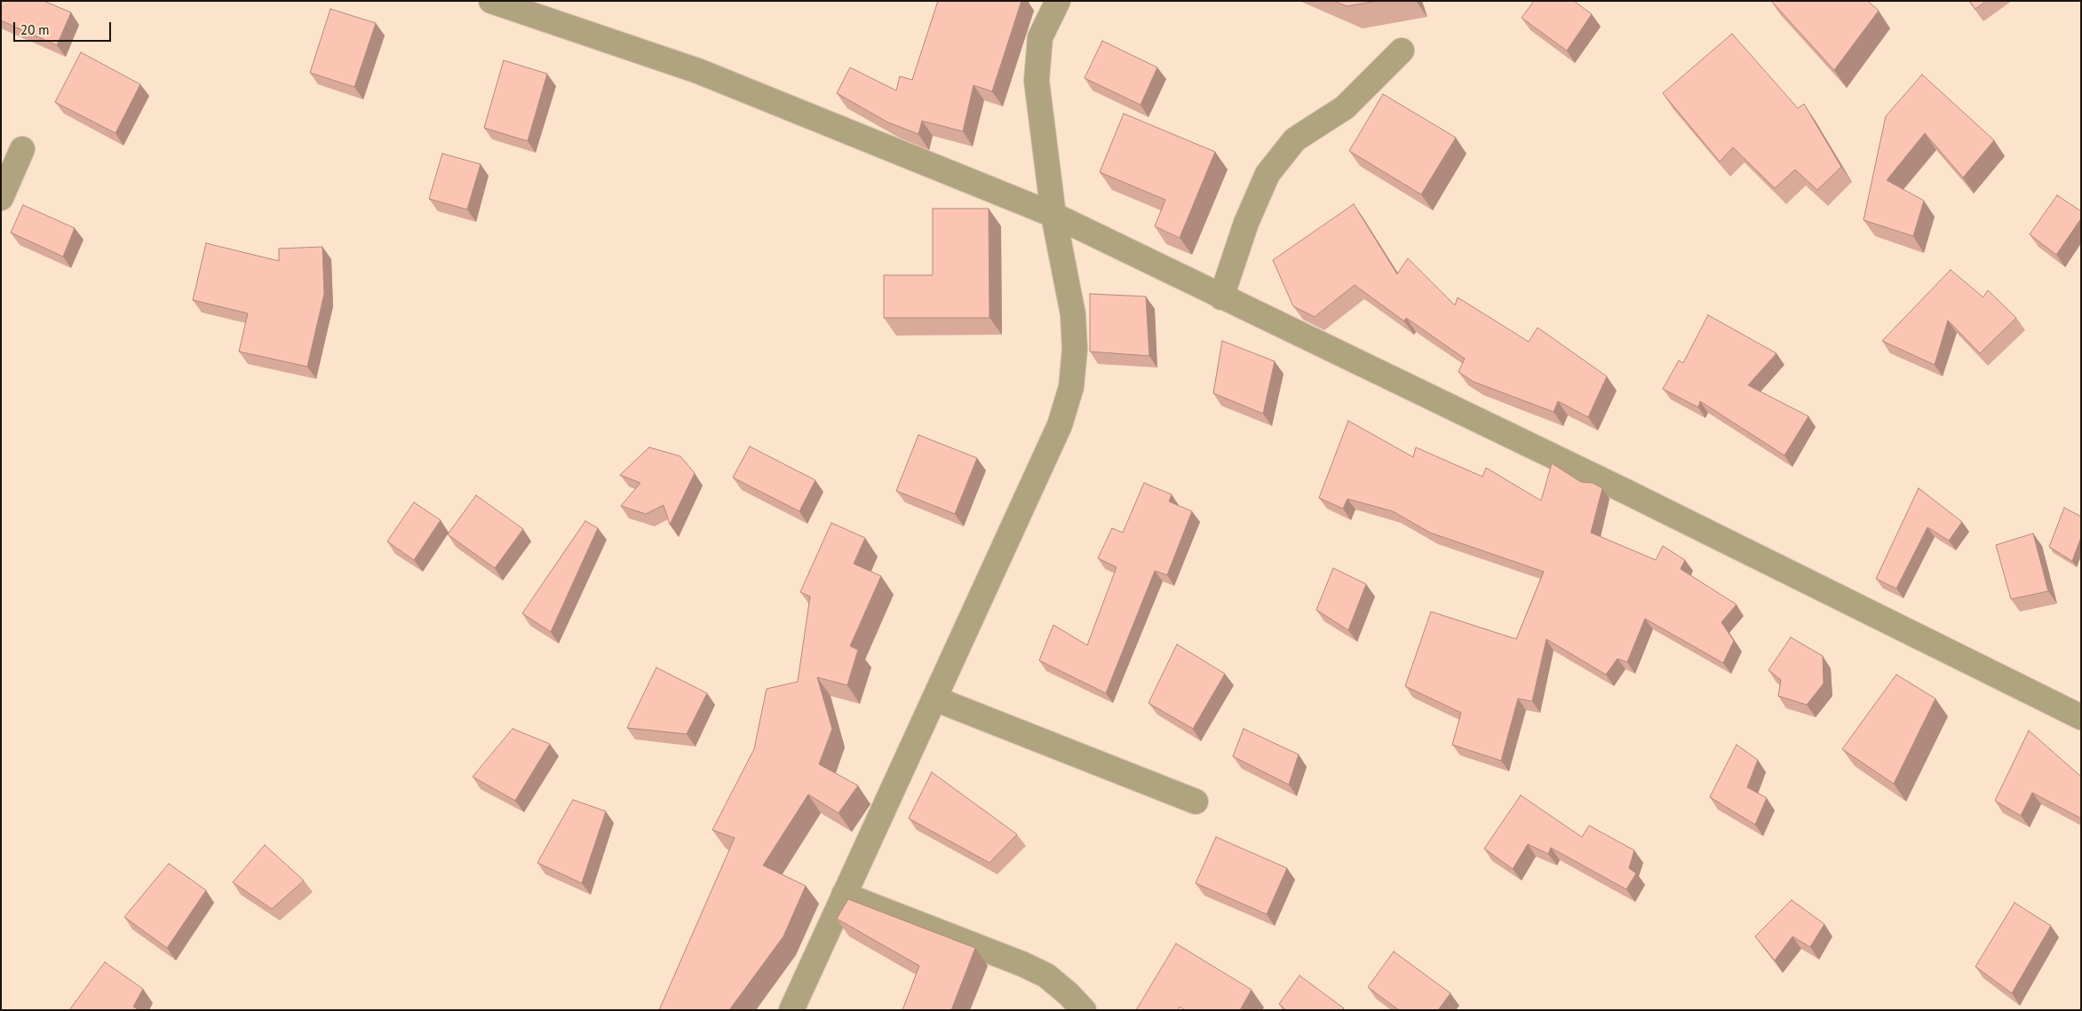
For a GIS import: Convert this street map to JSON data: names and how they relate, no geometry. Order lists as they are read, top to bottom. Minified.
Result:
{"scale_bar":"20 m"}
